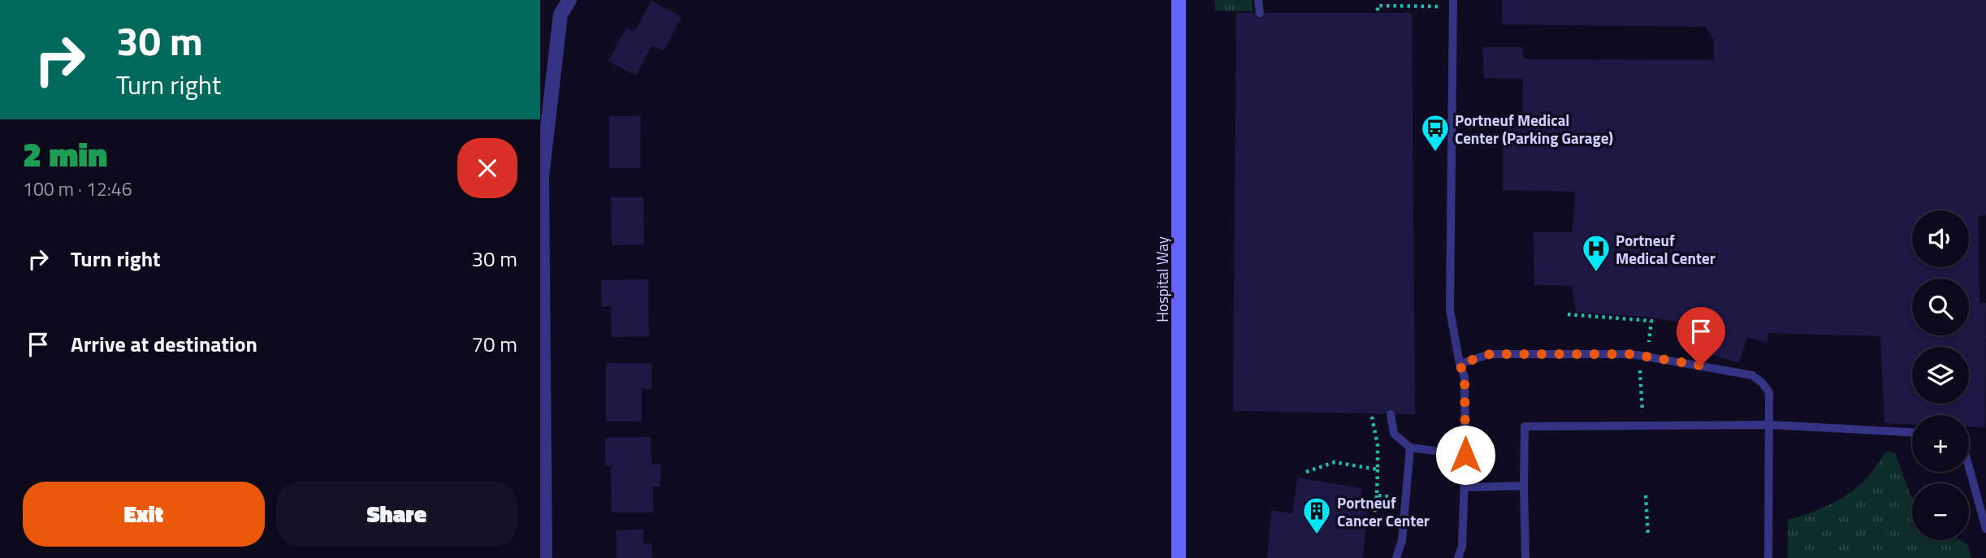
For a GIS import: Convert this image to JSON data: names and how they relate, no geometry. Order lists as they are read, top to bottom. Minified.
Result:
{"streets":{"street":["Hospital Way"]},"places":{"bus stop":["Portneuf Medical Center (Parking Garage)"],"hospital":["Portneuf Medical Center"],"building":["Portneuf Cancer Center"]},"page":{"turn":["30 m","Turn right"],"heading":["2 min","100 m · 12:46"],"map_buttons":["+","−"],"list":[{"name":"Turn right","value":"30 m"},{"name":"Arrive at destination","value":"70 m"}],"buttons":["Exit","Share"]}}
